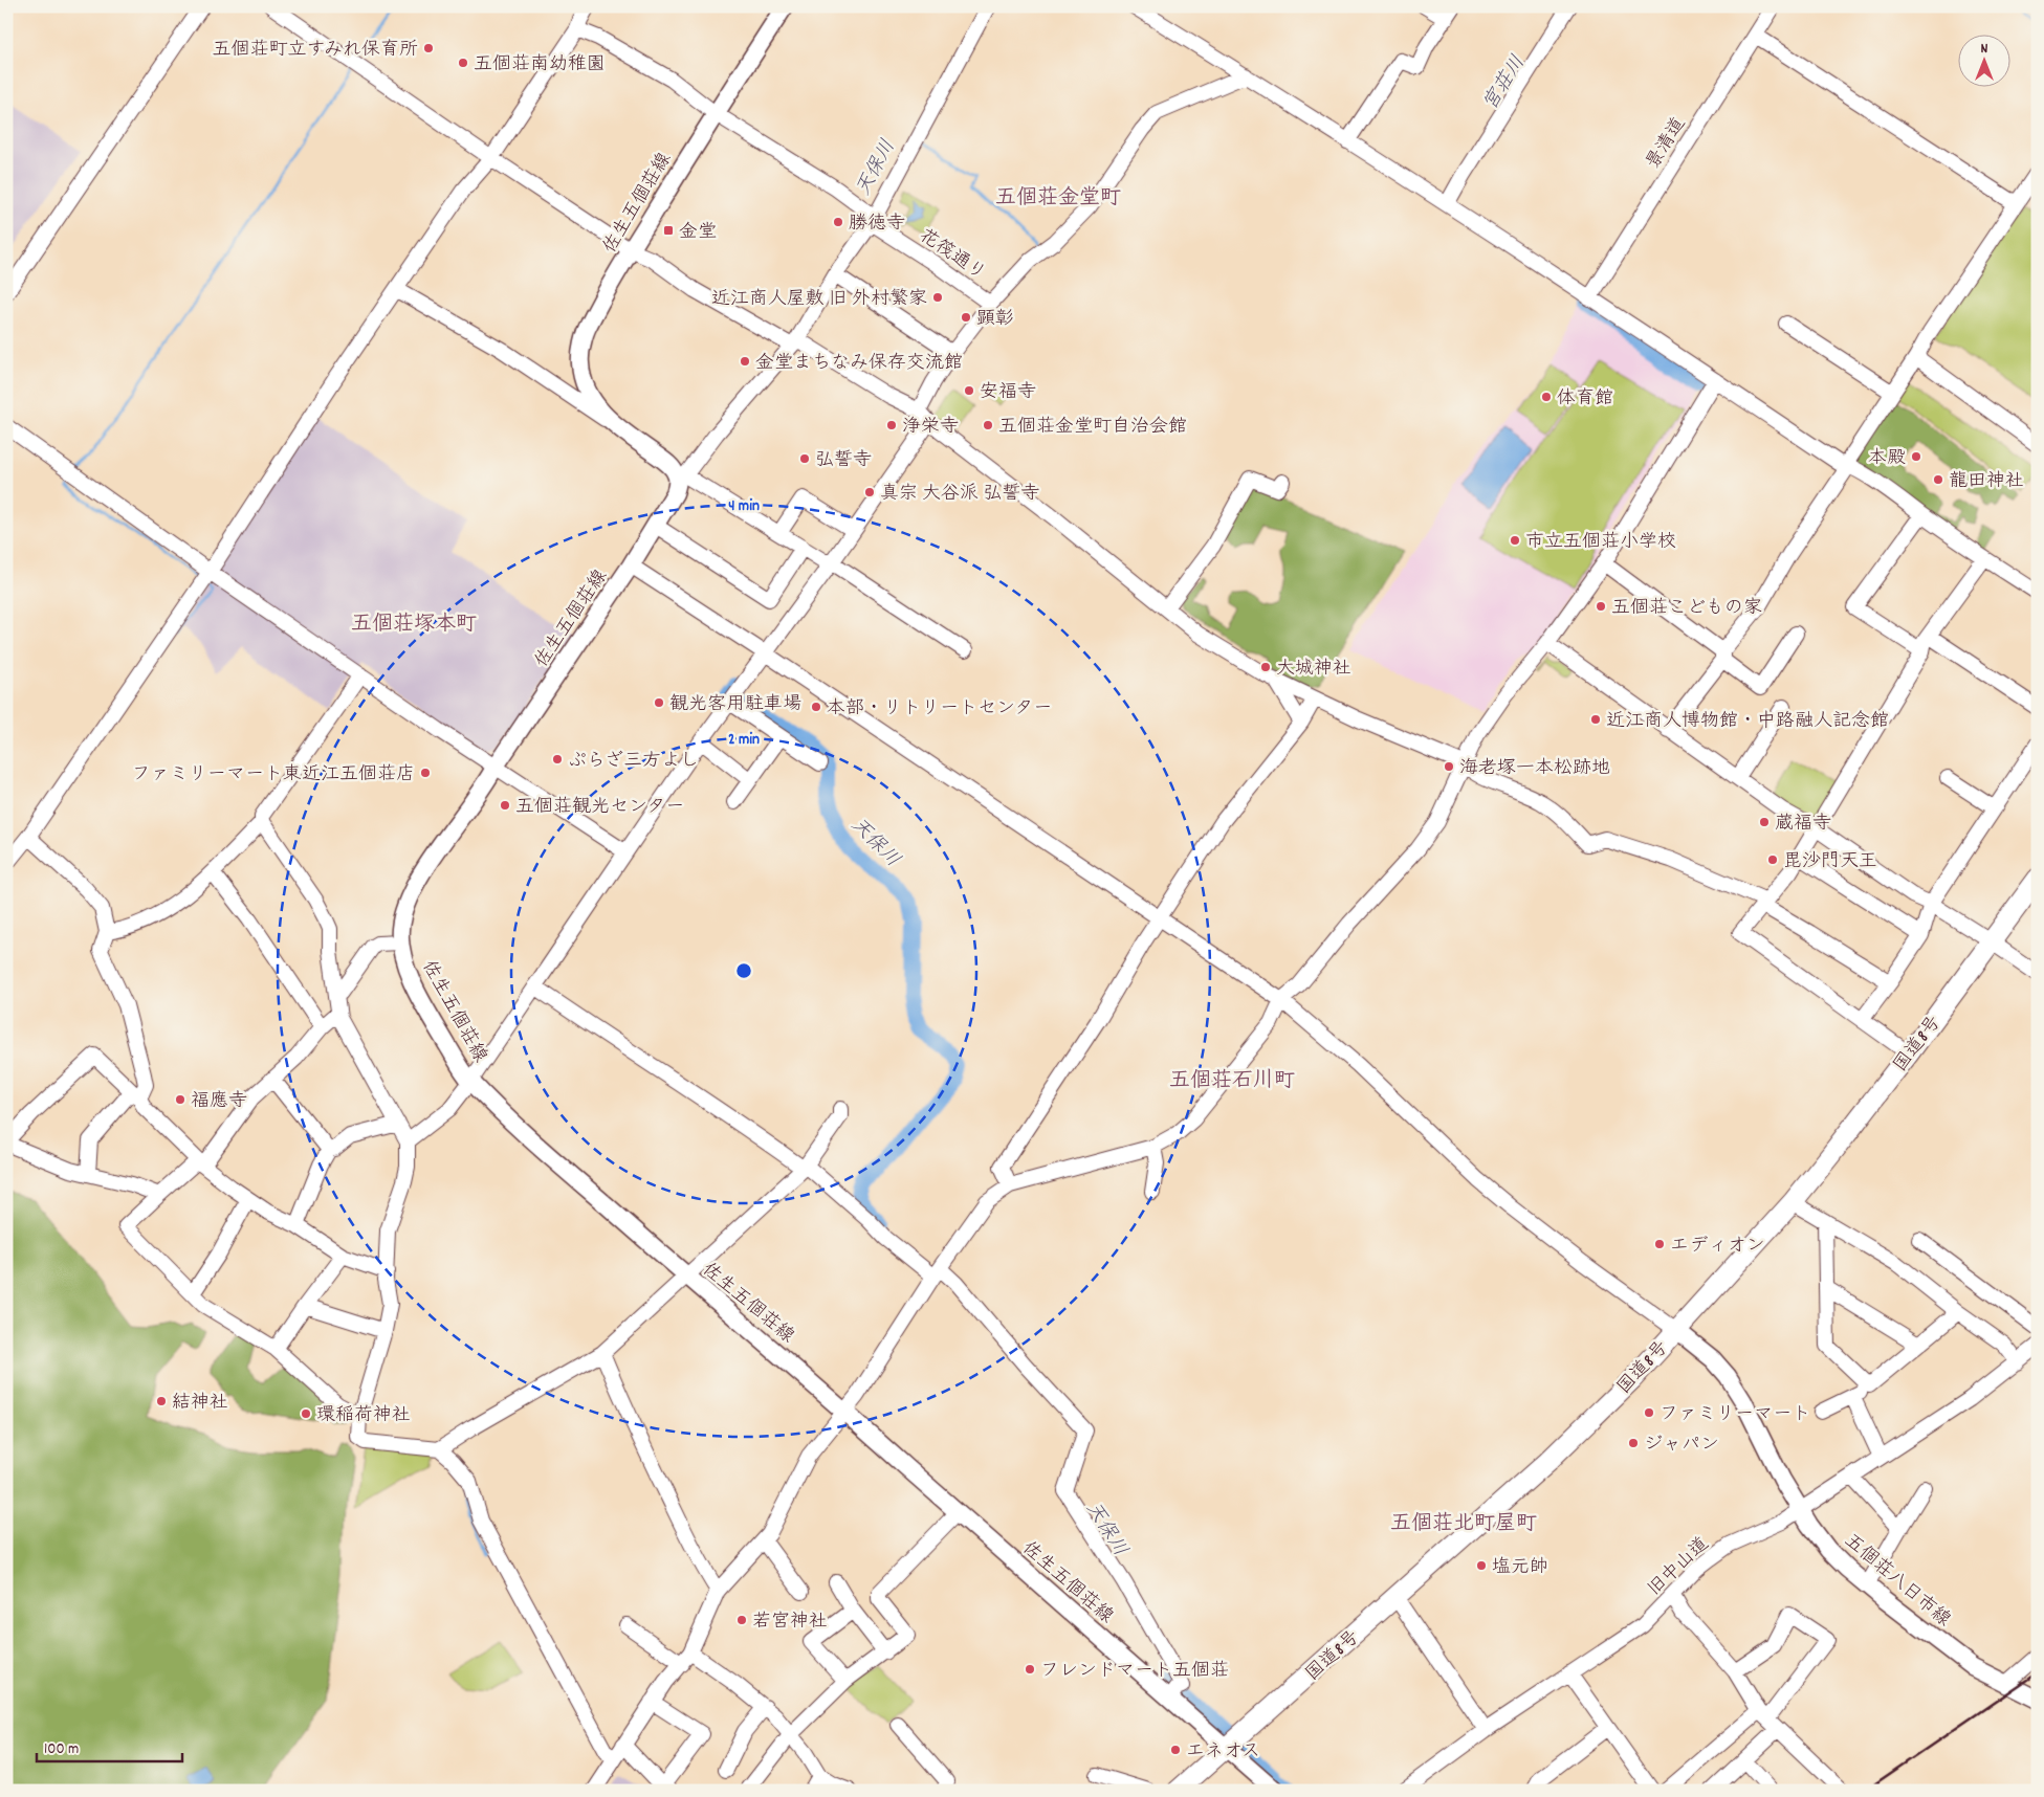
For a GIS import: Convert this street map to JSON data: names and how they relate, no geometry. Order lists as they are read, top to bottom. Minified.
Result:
{"streets":{"highway":["国道8号"],"main road":["佐生五個荘線","五個荘八日市線"],"street":["景清道","花筏通り","旧中山道"]},"crossings":[["佐生五個荘線","花筏通り"],["佐生五個荘線","国道8号"],["国道8号","五個荘八日市線"],["旧中山道","五個荘八日市線"]],"districts":["五個荘金堂町","五個荘塚本町","五個荘石川町","五個荘北町屋町"],"water":["宮荘川","天保川"],"places":{"other":["五個荘町立すみれ保育所","五個荘南幼稚園","勝徳寺","近江商人屋敷 旧 外村繁家","顕彰","金堂まちなみ保存交流館","安福寺","体育館","浄栄寺","五個荘金堂町自治会館","本殿","弘誓寺","龍田神社","真宗 大谷派 弘誓寺","市立五個荘小学校","五個荘こどもの家","大城神社","観光客用駐車場","本部・リトリートセンター","近江商人博物館・中路融人記念館","ぷらざ三方よし","海老塚一本松跡地","ファミリーマート東近江五個荘店","五個荘観光センター","蔵福寺","毘沙門天王","福應寺","エディオン","結神社","ファミリーマート","環稲荷神社","ジャパン","塩元帥","若宮神社","フレンドマート五個荘","エネオス"],"transit":["金堂"]},"scale_bar":"100 m","north":"top","rings":["4 min","2 min"]}
